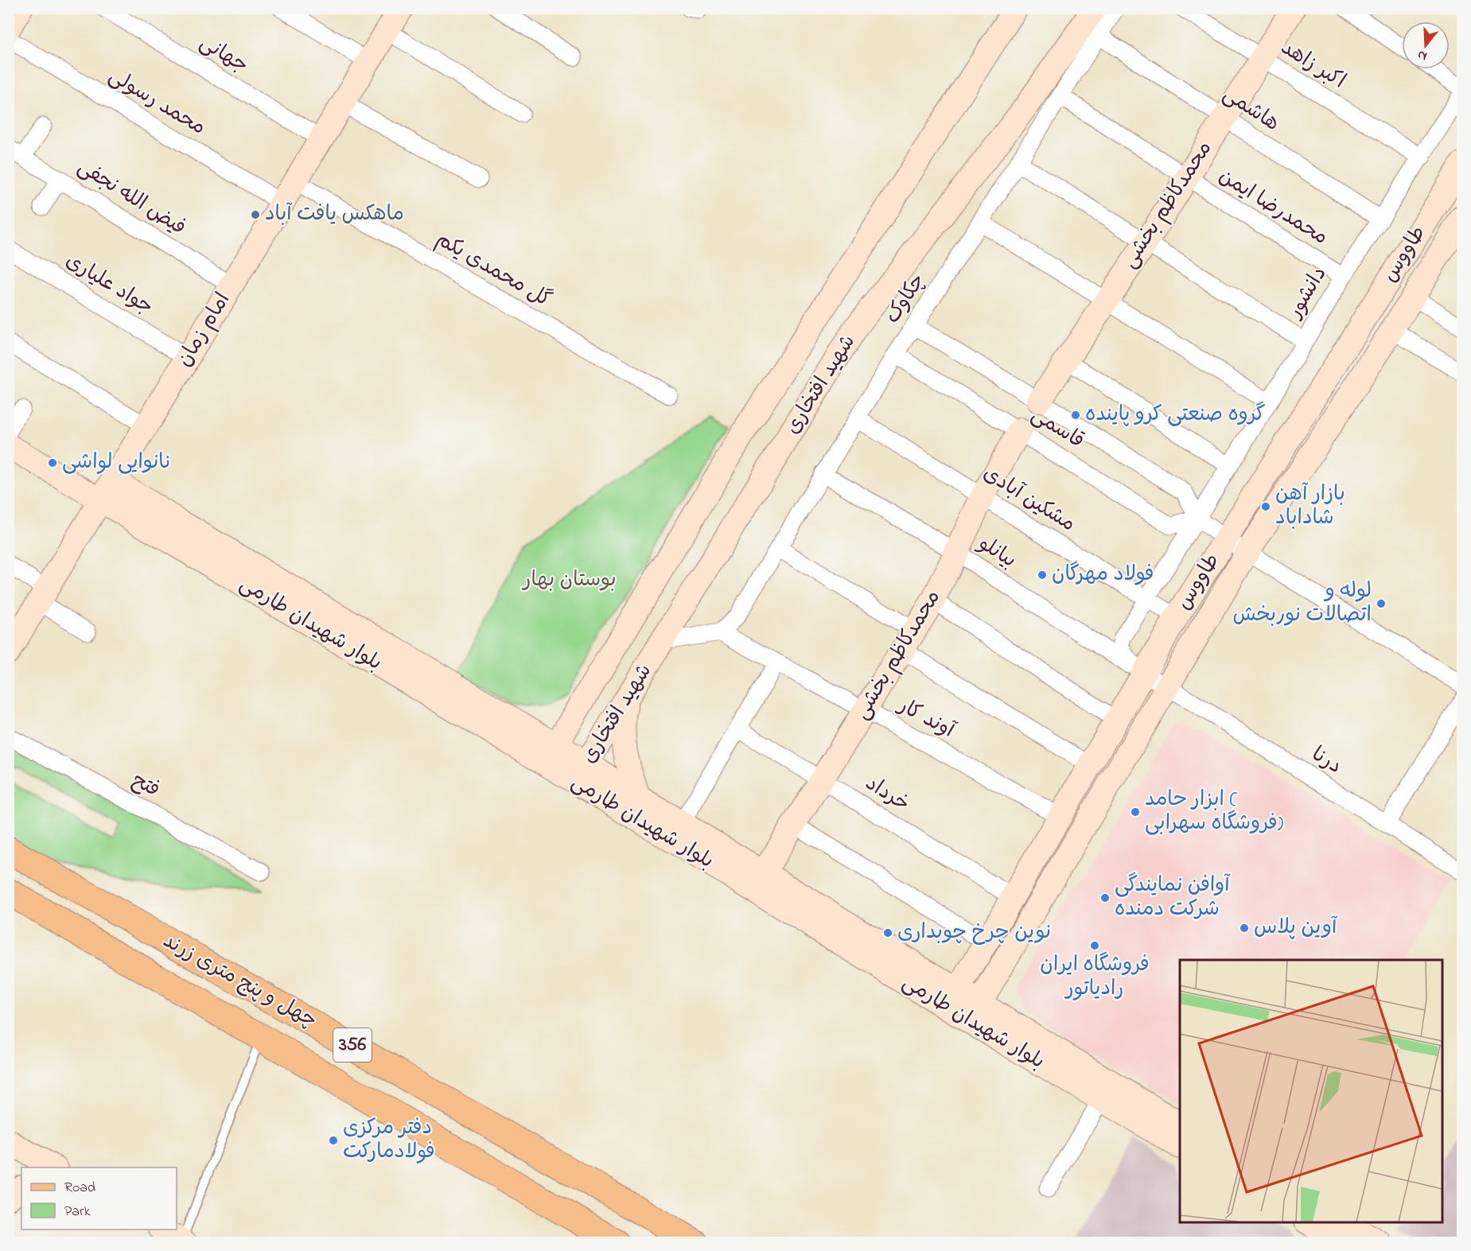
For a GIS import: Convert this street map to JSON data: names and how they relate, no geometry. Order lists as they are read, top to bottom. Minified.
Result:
{"streets":{"main road":["محمدکاظم بخشی","طاووس","امام زمان","شهید افتخاری","بلوار شهیدان طارمی","چهل و پنج متری زرند","356"],"street":["جهانی","اکبر زاهد","محمد رسولی","هاشمی","فیض الله نجفی","محمدرضا ایمن","گل محمدی یکم","جواد علیاری","دانشور","چکاوک","قاسمی","مشکین آبادی","بیانلو","آوند کار","درنا","فتح","خرداد"]},"crossings":[["جهانی","امام زمان"],["اکبر زاهد","محمدکاظم بخشی"],["اکبر زاهد","دانشور"],["محمد رسولی","امام زمان"],["هاشمی","محمدکاظم بخشی"],["هاشمی","دانشور"],["هاشمی","چکاوک"],["فیض الله نجفی","امام زمان"],["محمدکاظم بخشی","محمدرضا ایمن"],["محمدکاظم بخشی","قاسمی"],["محمدکاظم بخشی","مشکین آبادی"],["محمدکاظم بخشی","بیانلو"],["محمدکاظم بخشی","بلوار شهیدان طارمی"],["محمدکاظم بخشی","آوند کار"],["محمدکاظم بخشی","خرداد"],["محمدرضا ایمن","دانشور"],["محمدرضا ایمن","چکاوک"],["طاووس","دانشور"],["طاووس","قاسمی"],["طاووس","مشکین آبادی"],["طاووس","بیانلو"],["طاووس","بلوار شهیدان طارمی"],["طاووس","آوند کار"],["طاووس","درنا"],["طاووس","خرداد"],["گل محمدی یکم","امام زمان"],["جواد علیاری","امام زمان"],["دانشور","قاسمی"],["دانشور","مشکین آبادی"],["دانشور","بیانلو"],["دانشور","درنا"],["چکاوک","قاسمی"],["چکاوک","مشکین آبادی"],["چکاوک","بیانلو"],["چکاوک","آوند کار"],["امام زمان","بلوار شهیدان طارمی"],["شهید افتخاری","بلوار شهیدان طارمی"],["بیانلو","درنا"]],"parks":["بوستان بهار"],"places":["ماهکس یافت آباد","گروه صنعتی کرو پاینده","نانوایی لواشی","بازار آهن شاداباد","فولاد مهرگان","لوله و اتصالات نوربخش","ابزار حامد ( فروشگاه سهرابی)","آوافن نمایندگی شرکت دمنده","آوین پلاس","نوین چرخ چوبداری","فروشگاه ایران رادیاتور","دفتر مرکزی فولادمارکت"],"legend":["Road","Park"],"north":"bottom"}
